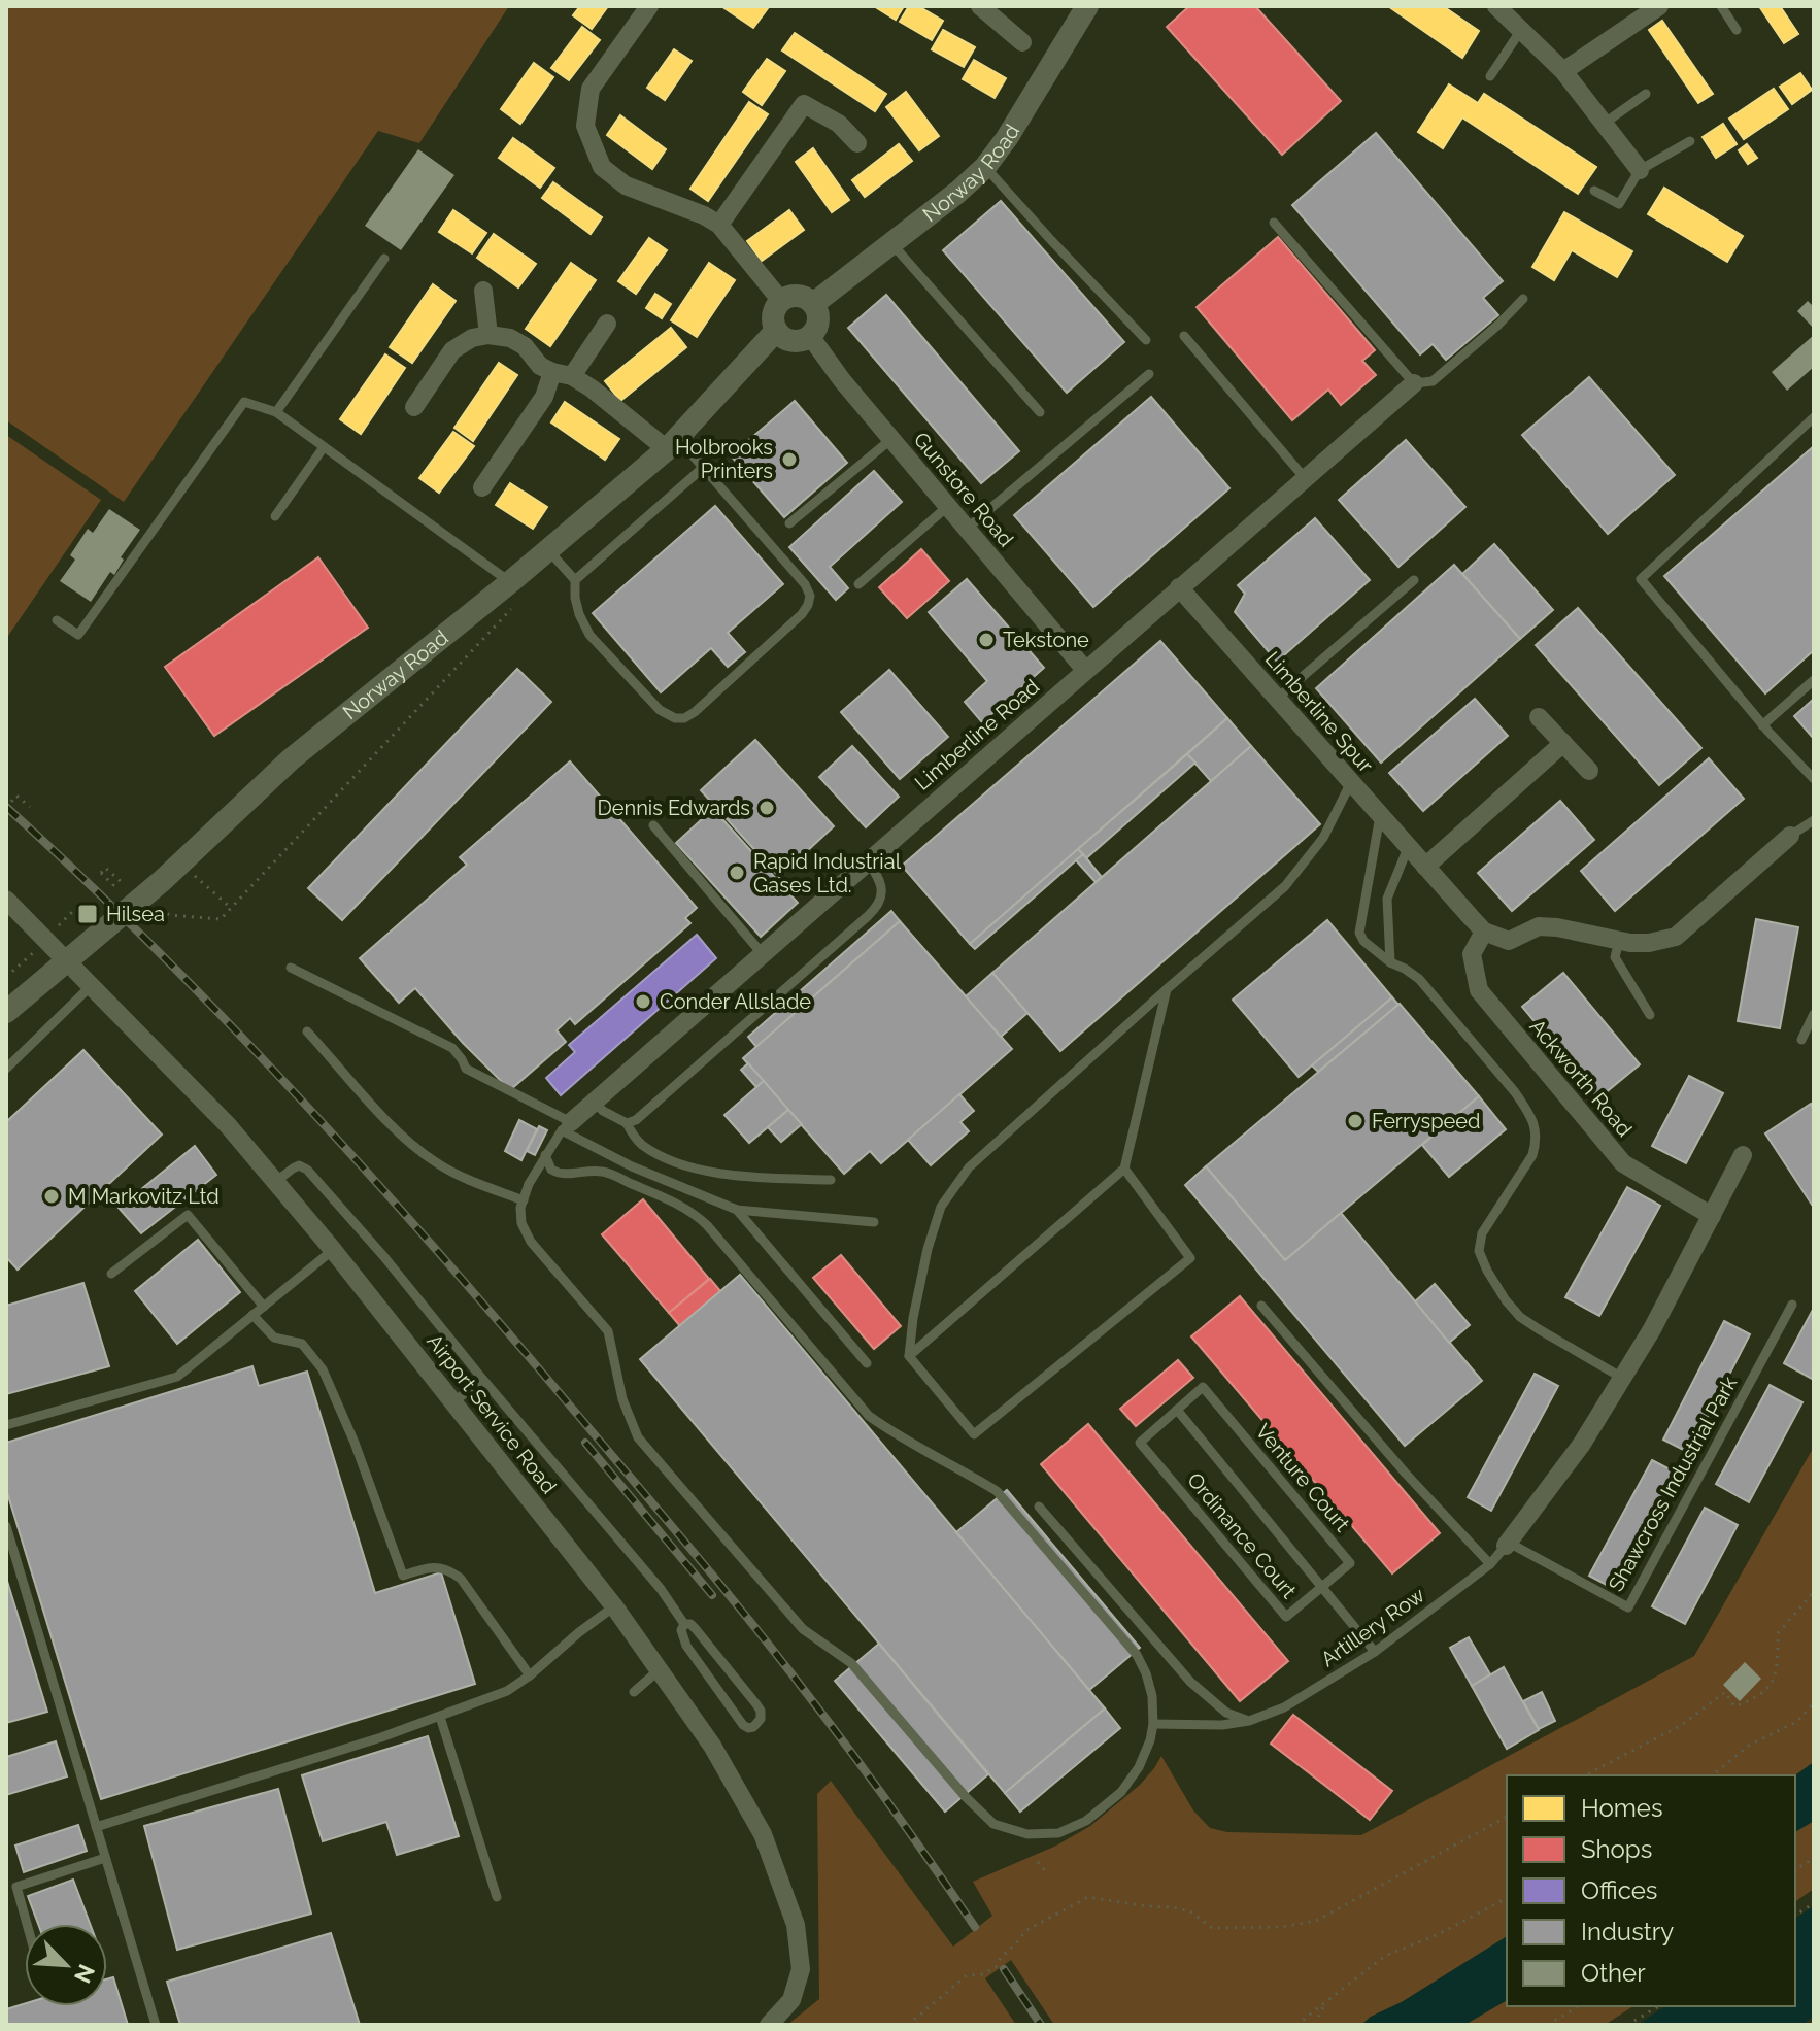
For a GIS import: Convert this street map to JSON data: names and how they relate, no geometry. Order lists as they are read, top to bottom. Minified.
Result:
{"streets":{"street":["Norway Road","Gunstore Road","Limberline Spur","Limberline Road","Ackworth Road","Airport Service Road"],"lane":["Venture Court","Shawcross Industrial Park","Ordinance Court","Artillery Row"]},"crossings":[["Norway Road","Gunstore Road"],["Gunstore Road","Limberline Road"],["Limberline Spur","Limberline Road"],["Limberline Spur","Ackworth Road"],["Venture Court","Ordinance Court"],["Shawcross Industrial Park","Artillery Row"]],"places":{"other":["Holbrooks Printers","Tekstone","Dennis Edwards","Rapid Industrial Gases Ltd.","Conder Allslade","Ferryspeed","M Markovitz Ltd"],"transit":["Hilsea"]},"legend":["Homes","Shops","Offices","Industry","Other"],"north":"bottom right"}
